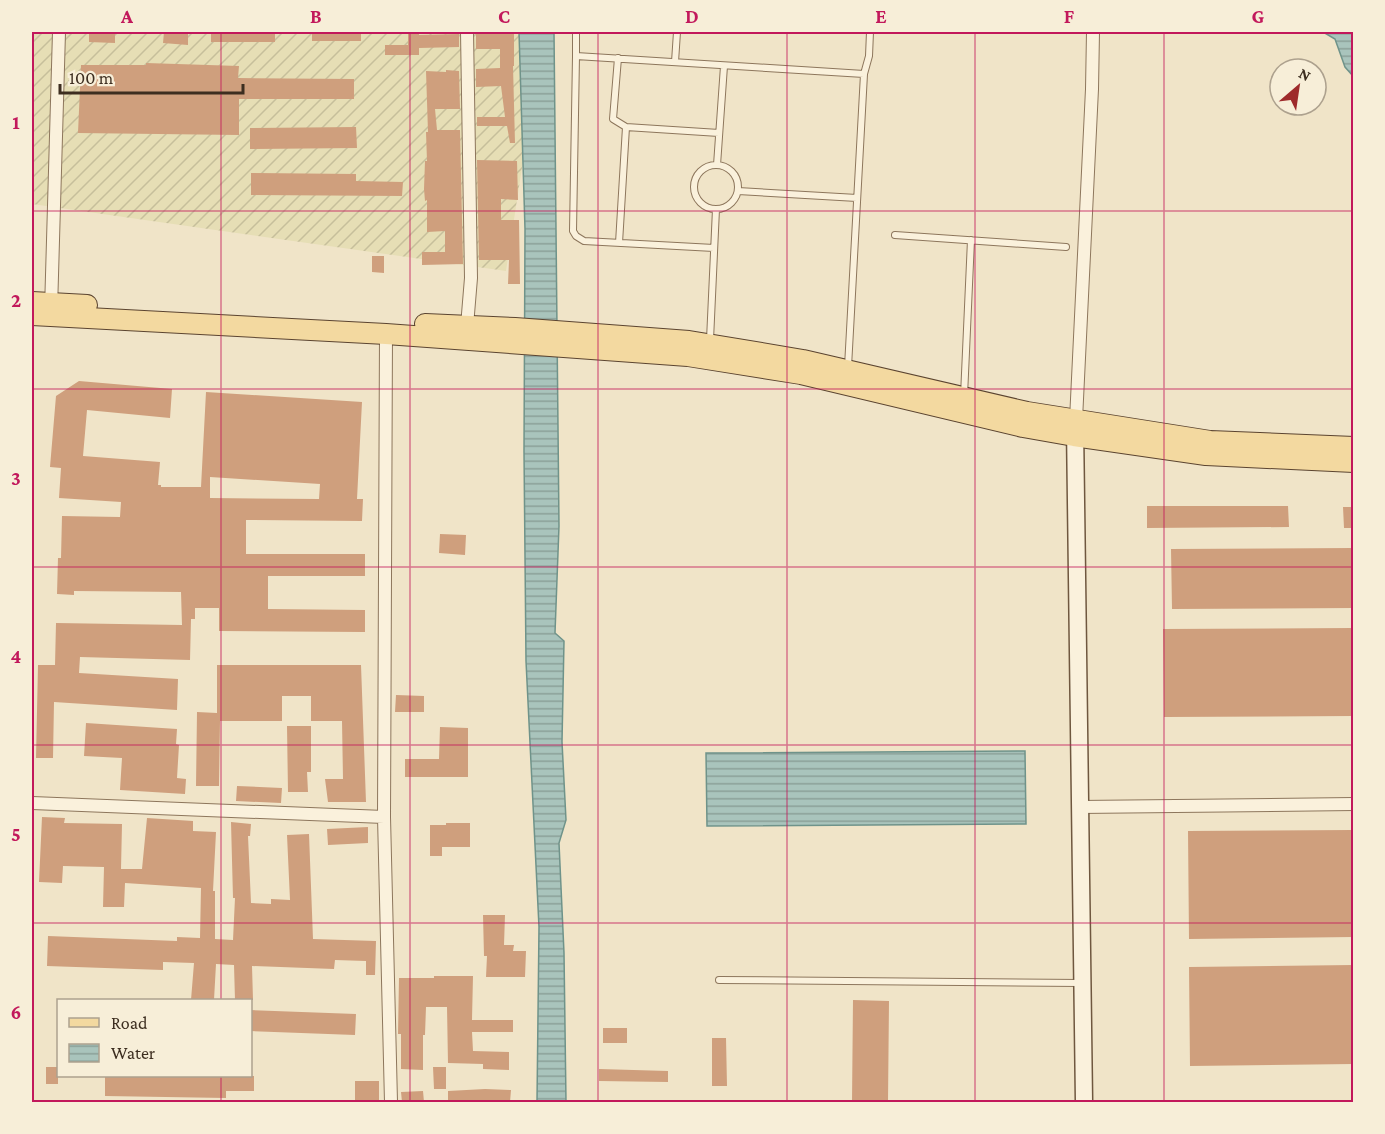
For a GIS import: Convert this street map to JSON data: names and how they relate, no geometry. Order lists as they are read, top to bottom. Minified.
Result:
{"legend":["Road","Water"],"scale_bar":"100 m","north":"top right","grid":{"columns":["A","B","C","D","E","F","G"],"rows":["1","2","3","4","5","6"]}}
